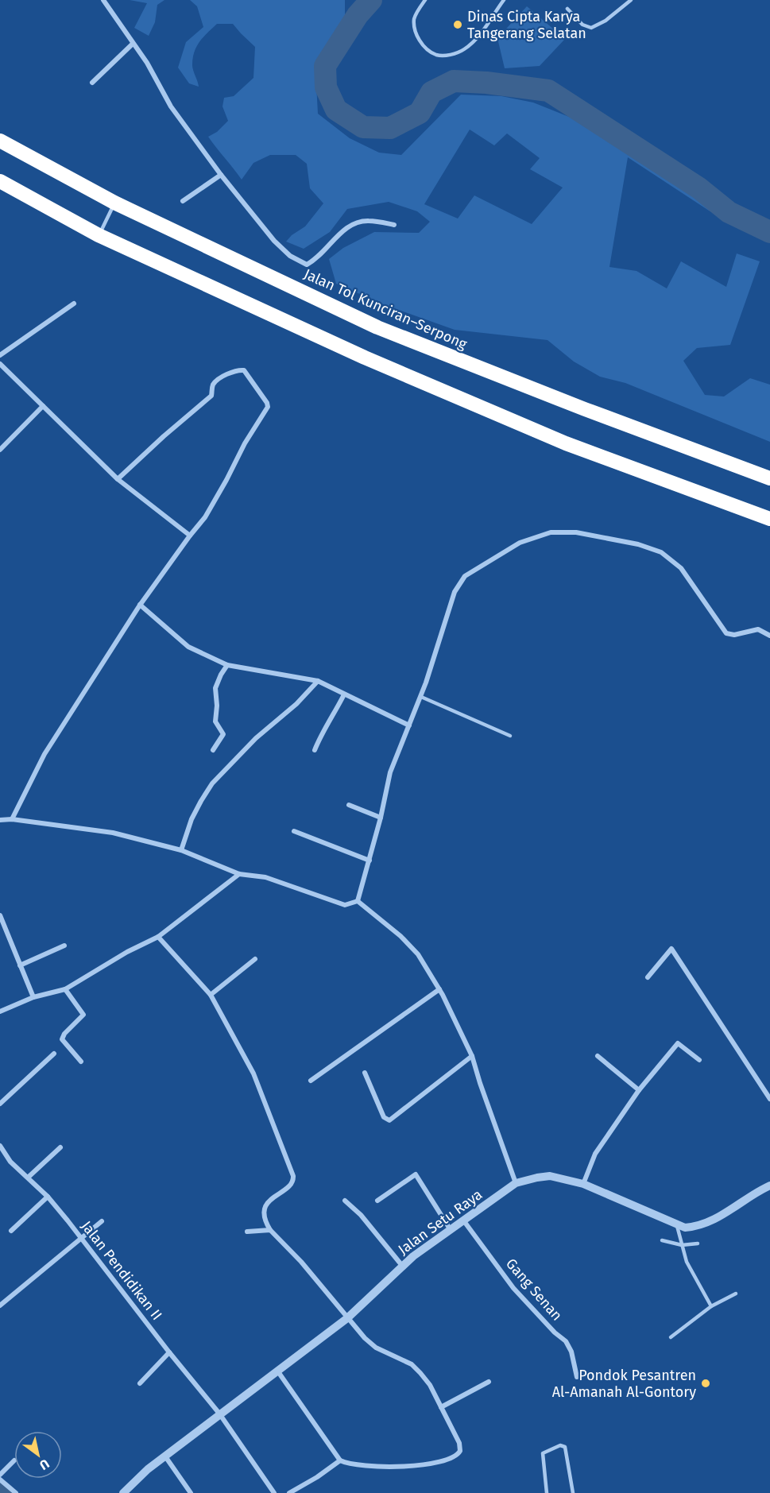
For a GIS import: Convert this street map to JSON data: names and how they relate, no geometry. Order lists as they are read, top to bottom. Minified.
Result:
{"streets":{"highway":["Jalan Tol Kunciran–Serpong"],"street":["Jalan Setu Raya","Jalan Pendidikan II","Gang Senan"]},"crossings":[["Jalan Setu Raya","Jalan Pendidikan II"],["Jalan Setu Raya","Gang Senan"]],"places":["Dinas Cipta Karya Tangerang Selatan","Pondok Pesantren Al-Amanah Al-Gontory"],"north":"bottom right"}
